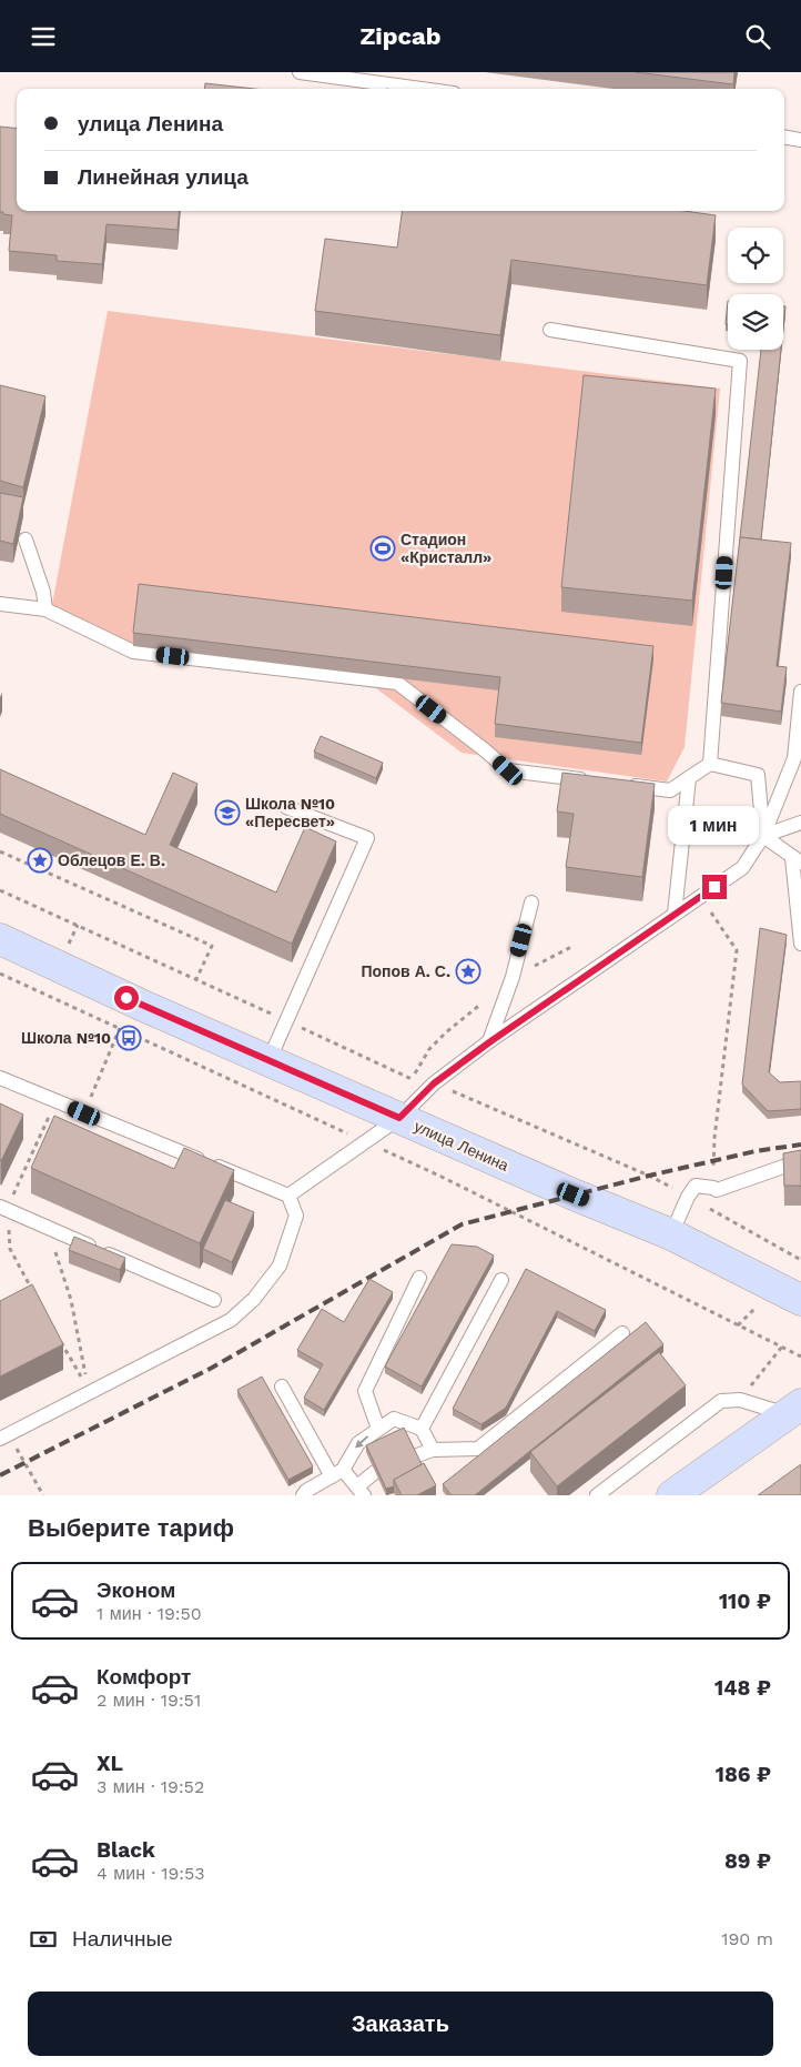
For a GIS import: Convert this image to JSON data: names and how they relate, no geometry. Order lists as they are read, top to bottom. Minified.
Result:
{"streets":{"street":["улица Ленина"]},"places":{"sports":["Стадион «Кристалл»"],"school or university":["Школа №10 «Пересвет»"],"place":["Облецов Е. В.","Попов А. С."],"bus stop":["Школа №10"]},"page":{"header":"Zipcab","banner":["улица Ленина","Линейная улица"],"bubble":"1 мин","heading":"Выберите тариф","list":[{"name":"Эконом","note":"1 мин · 19:50","value":"110 ₽"},{"name":"Комфорт","note":"2 мин · 19:51","value":"148 ₽"},{"name":"XL","note":"3 мин · 19:52","value":"186 ₽"},{"name":"Black","note":"4 мин · 19:53","value":"89 ₽"}],"pay":["Наличные","190 m"],"buttons":"Заказать"}}
